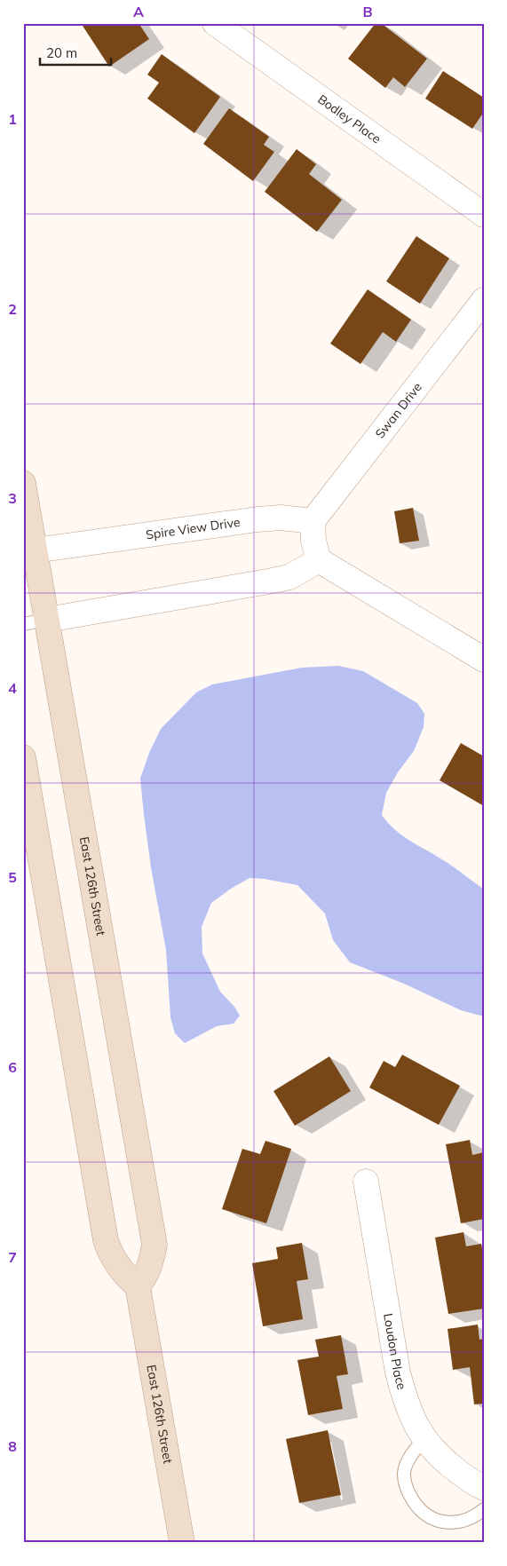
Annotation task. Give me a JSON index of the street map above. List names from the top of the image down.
{
  "streets": {
    "main road": ["East 126th Street"],
    "street": [
      "Bodley Place",
      "Swan Drive",
      "Spire View Drive",
      "Loudon Place"
    ]
  },
  "crossings": [
    ["Swan Drive", "Spire View Drive"],
    ["Spire View Drive", "East 126th Street"]
  ],
  "scale_bar": "20 m",
  "grid": {
    "columns": ["A", "B"],
    "rows": [
      "1",
      "2",
      "3",
      "4",
      "5",
      "6",
      "7",
      "8"
    ]
  }
}
